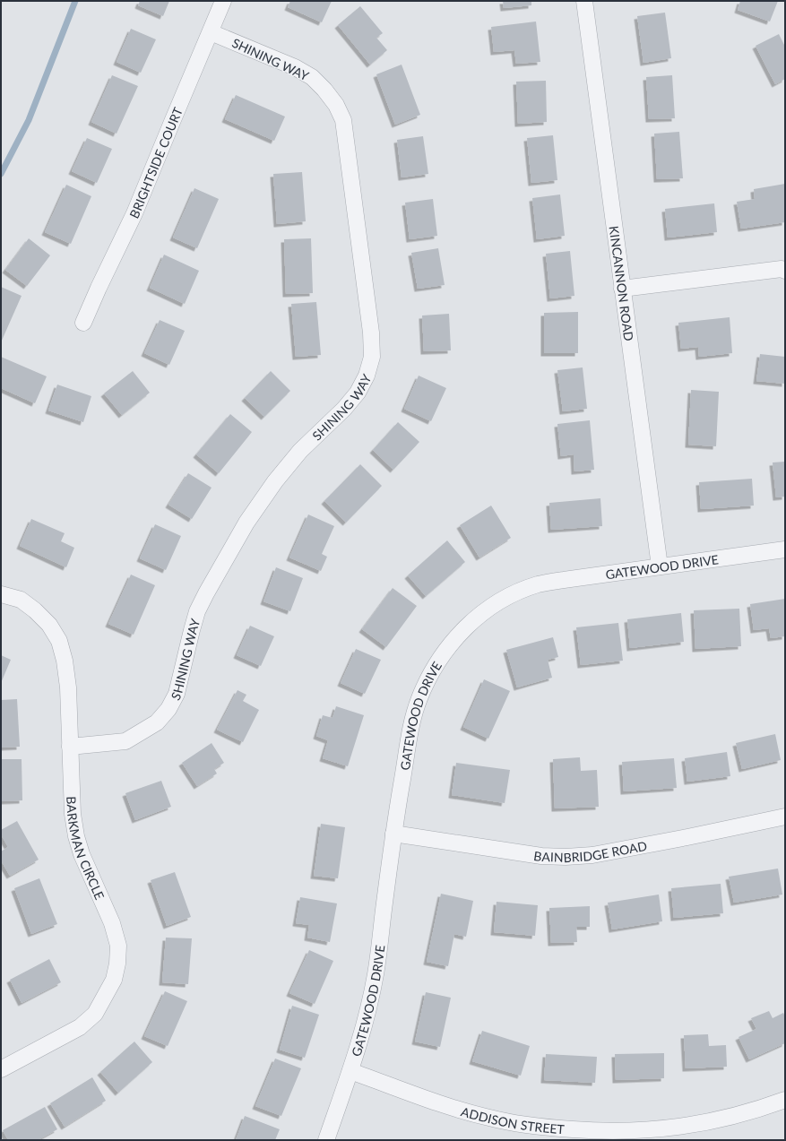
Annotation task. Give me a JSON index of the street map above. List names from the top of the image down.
{
  "streets": {
    "street": [
      "SHINING WAY",
      "BRIGHTSIDE COURT",
      "KINCANNON ROAD",
      "GATEWOOD DRIVE",
      "BARKMAN CIRCLE",
      "BAINBRIDGE ROAD",
      "ADDISON STREET"
    ]
  },
  "crossings": [
    ["SHINING WAY", "BRIGHTSIDE COURT"],
    ["SHINING WAY", "BARKMAN CIRCLE"],
    ["KINCANNON ROAD", "GATEWOOD DRIVE"],
    ["GATEWOOD DRIVE", "BAINBRIDGE ROAD"],
    ["GATEWOOD DRIVE", "ADDISON STREET"]
  ]
}
